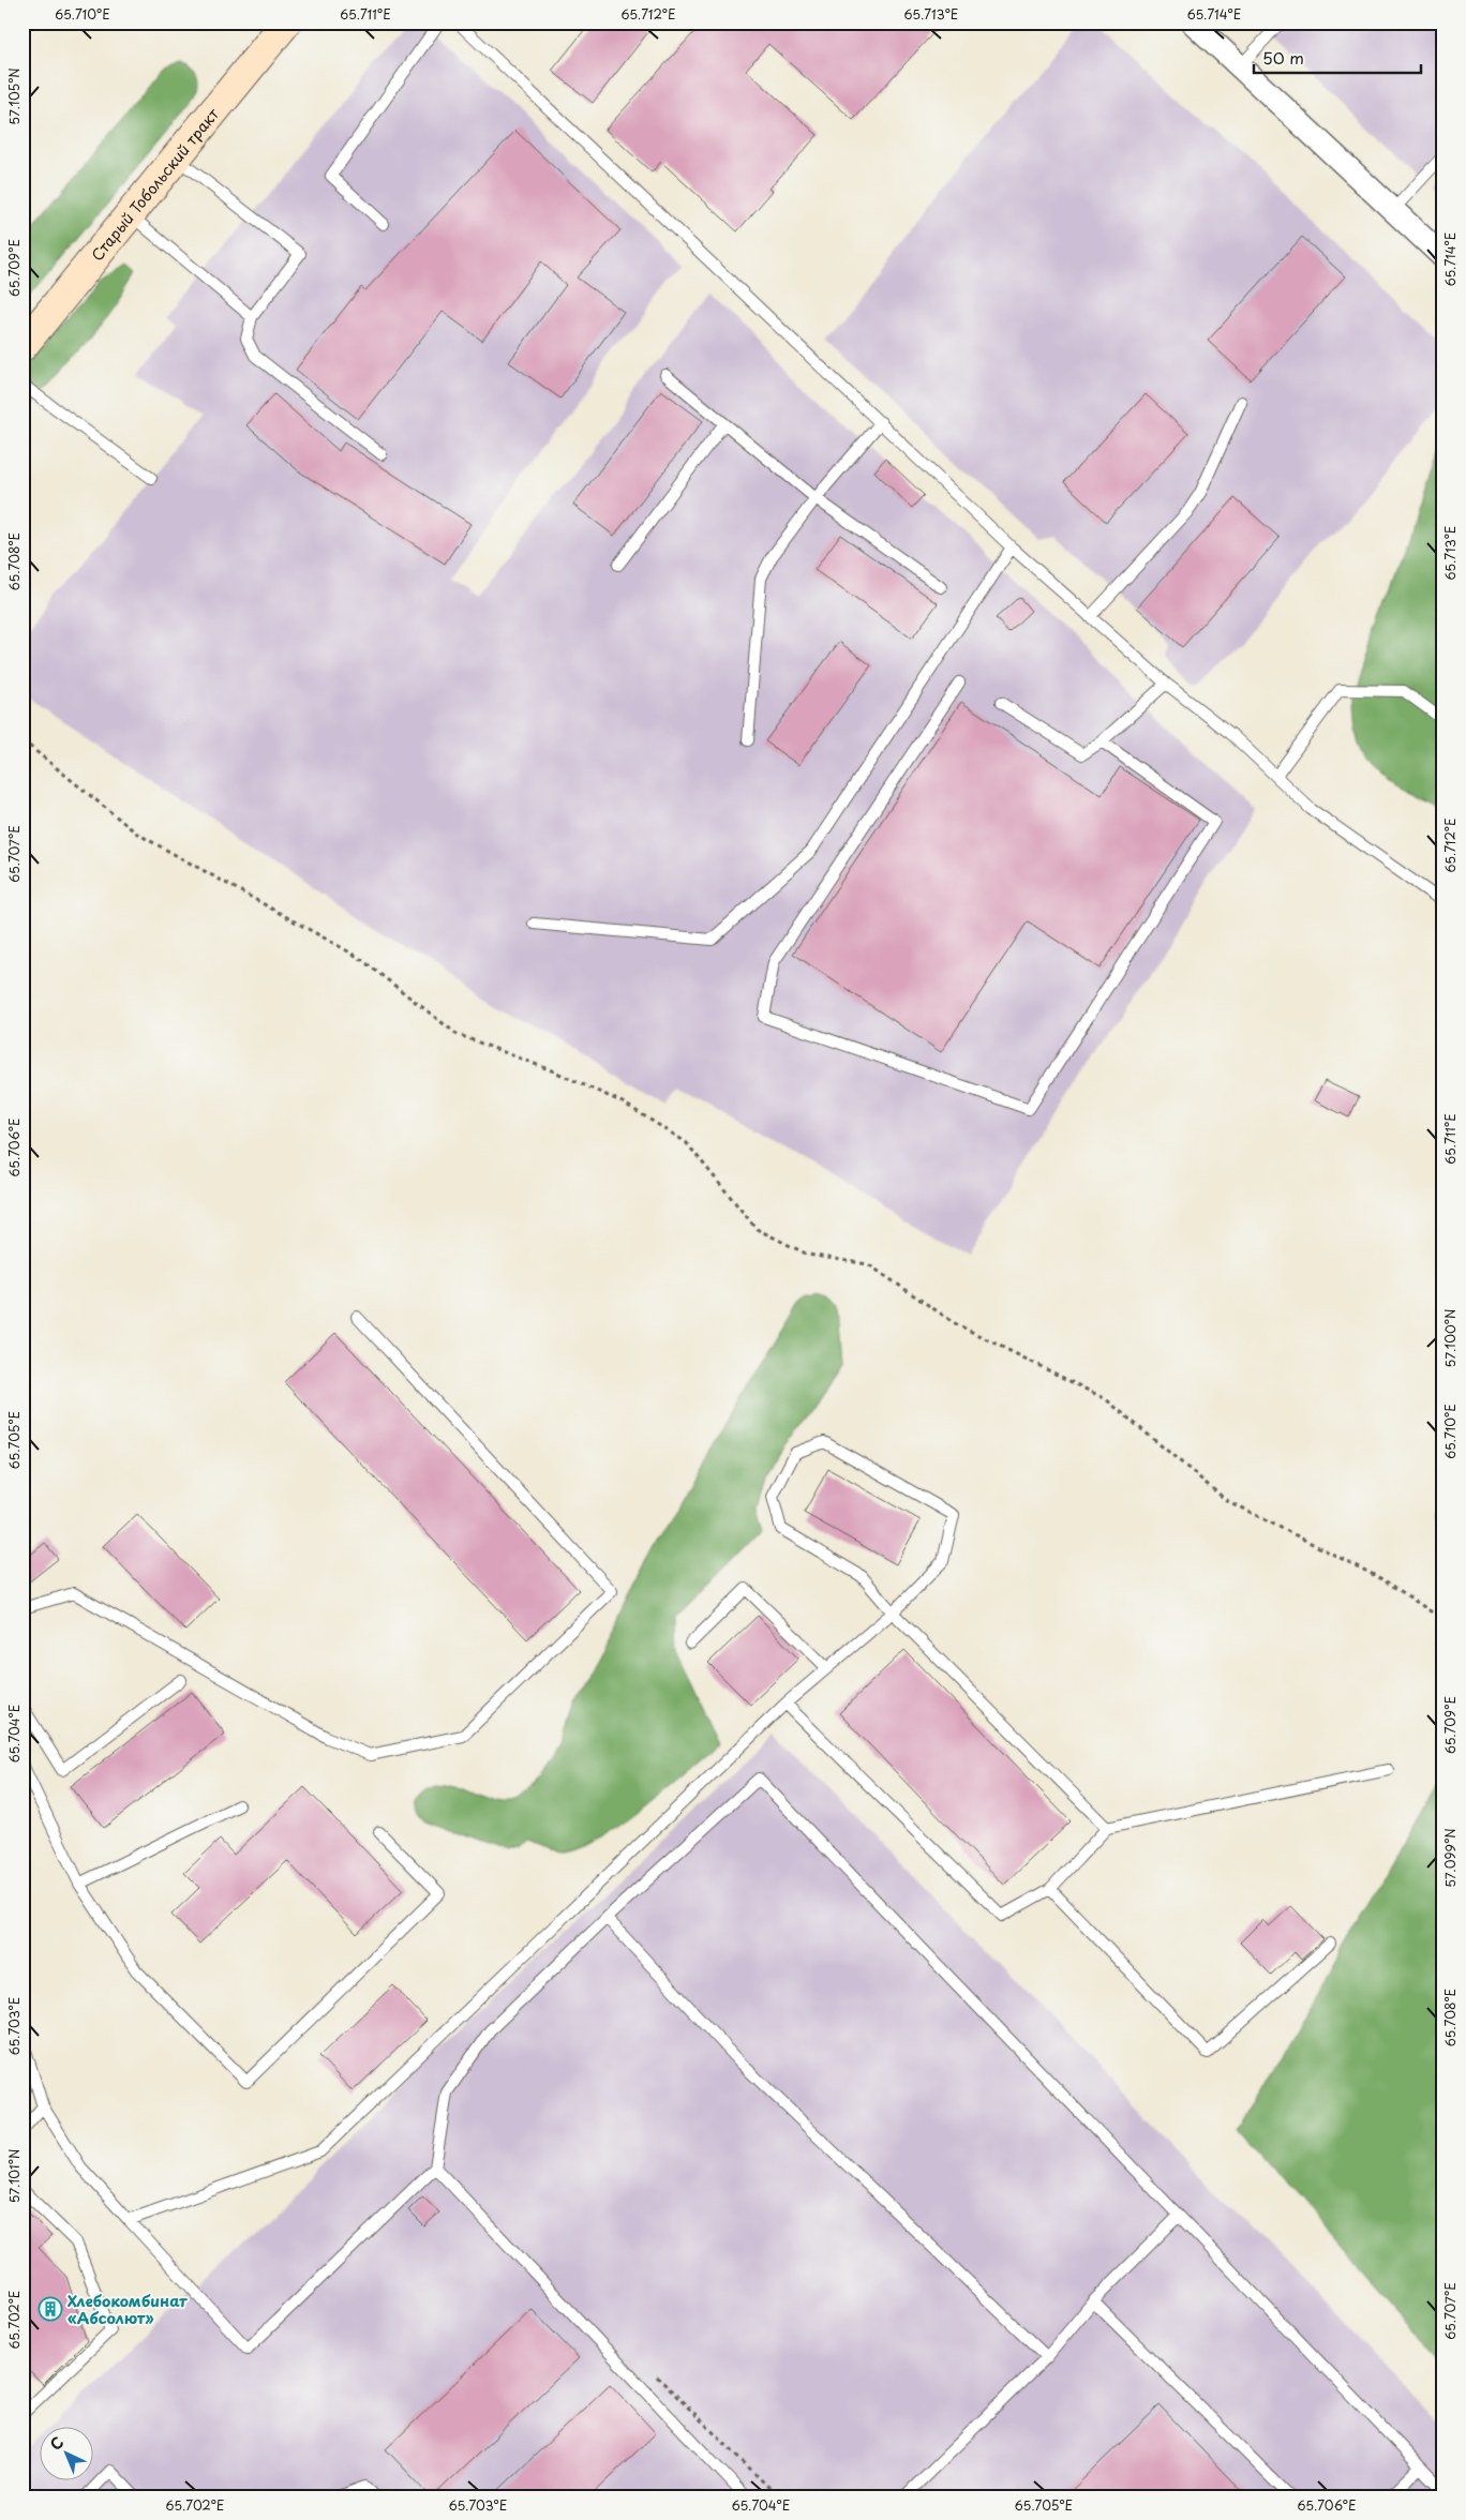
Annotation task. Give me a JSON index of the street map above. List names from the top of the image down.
{
  "streets": {
    "street": ["Старый Тобольский тракт"]
  },
  "places": {
    "building": ["Хлебокомбинат «Абсолют»"]
  },
  "scale_bar": "50 m",
  "north": "top left",
  "coordinates": [
    "65.710°E",
    "65.711°E",
    "65.712°E",
    "65.713°E",
    "65.714°E",
    "57.105°N",
    "65.709°E",
    "65.708°E",
    "65.707°E",
    "65.706°E",
    "57.100°N",
    "65.705°E",
    "65.704°E",
    "57.099°N",
    "65.703°E",
    "57.101°N",
    "65.702°E"
  ]
}
